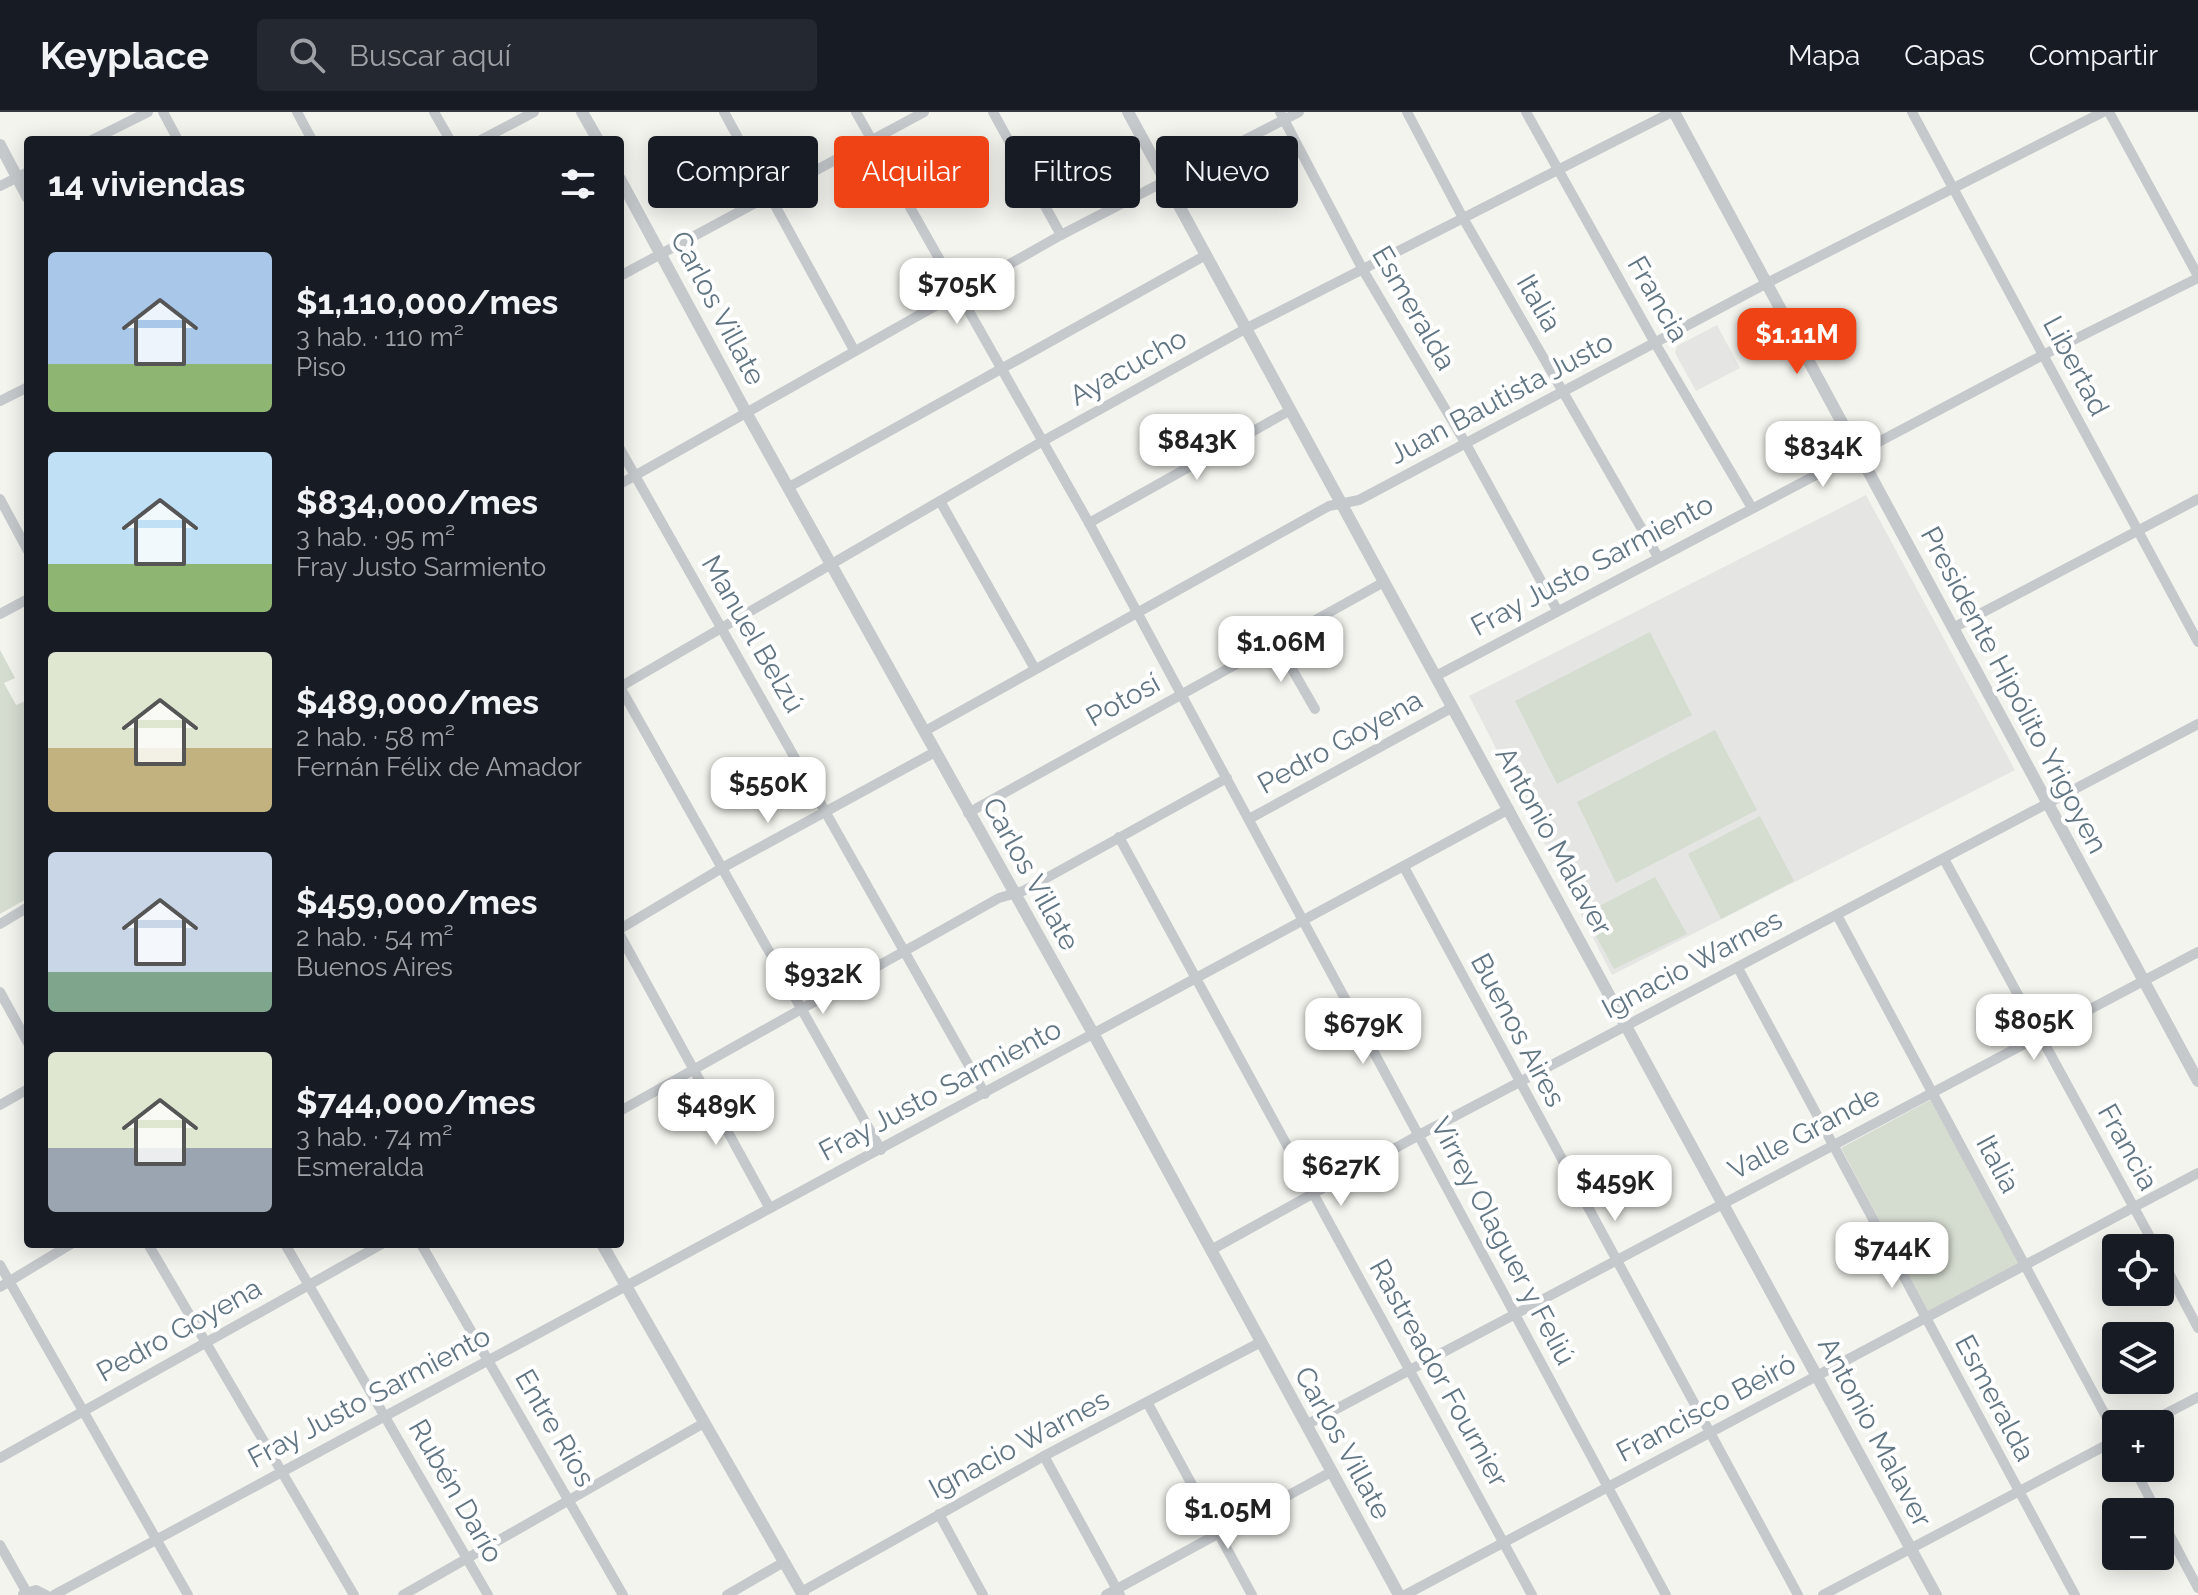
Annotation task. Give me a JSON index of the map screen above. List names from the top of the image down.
{
  "streets": {
    "street": [
      "Francia",
      "Italia",
      "Carlos Villate",
      "Esmeralda",
      "Libertad",
      "Ayacucho",
      "Juan Bautista Justo",
      "Fray Justo Sarmiento",
      "Manuel Belzú",
      "Presidente Hipólito Yrigoyen",
      "Potosí",
      "Pedro Goyena",
      "Antonio Malaver",
      "Ignacio Warnes",
      "Buenos Aires",
      "Valle Grande",
      "Virrey Olaguer y Feliú",
      "Rastreador Fournier",
      "Francisco Beiró",
      "Entre Ríos",
      "Rubén Darío"
    ]
  },
  "crossings": [
    ["Francia", "Ayacucho"],
    ["Francia", "Juan Bautista Justo"],
    ["Francia", "Fray Justo Sarmiento"],
    ["Francia", "Ignacio Warnes"],
    ["Francia", "Valle Grande"],
    ["Francia", "Francisco Beiró"],
    ["Italia", "Ayacucho"],
    ["Italia", "Juan Bautista Justo"],
    ["Italia", "Fray Justo Sarmiento"],
    ["Italia", "Ignacio Warnes"],
    ["Italia", "Valle Grande"],
    ["Italia", "Francisco Beiró"],
    ["Carlos Villate", "Ayacucho"],
    ["Carlos Villate", "Juan Bautista Justo"],
    ["Carlos Villate", "Fray Justo Sarmiento"],
    ["Carlos Villate", "Potosí"],
    ["Carlos Villate", "Pedro Goyena"],
    ["Carlos Villate", "Ignacio Warnes"],
    ["Carlos Villate", "Valle Grande"],
    ["Esmeralda", "Ayacucho"],
    ["Esmeralda", "Juan Bautista Justo"],
    ["Esmeralda", "Fray Justo Sarmiento"],
    ["Esmeralda", "Ignacio Warnes"],
    ["Esmeralda", "Valle Grande"],
    ["Esmeralda", "Francisco Beiró"],
    ["Libertad", "Juan Bautista Justo"],
    ["Libertad", "Fray Justo Sarmiento"],
    ["Ayacucho", "Manuel Belzú"],
    ["Ayacucho", "Presidente Hipólito Yrigoyen"],
    ["Ayacucho", "Antonio Malaver"],
    ["Ayacucho", "Virrey Olaguer y Feliú"],
    ["Juan Bautista Justo", "Presidente Hipólito Yrigoyen"],
    ["Juan Bautista Justo", "Antonio Malaver"],
    ["Juan Bautista Justo", "Virrey Olaguer y Feliú"],
    ["Fray Justo Sarmiento", "Manuel Belzú"],
    ["Fray Justo Sarmiento", "Presidente Hipólito Yrigoyen"],
    ["Fray Justo Sarmiento", "Antonio Malaver"],
    ["Fray Justo Sarmiento", "Buenos Aires"],
    ["Fray Justo Sarmiento", "Virrey Olaguer y Feliú"],
    ["Fray Justo Sarmiento", "Rastreador Fournier"],
    ["Fray Justo Sarmiento", "Entre Ríos"],
    ["Fray Justo Sarmiento", "Rubén Darío"],
    ["Manuel Belzú", "Pedro Goyena"],
    ["Presidente Hipólito Yrigoyen", "Ignacio Warnes"],
    ["Presidente Hipólito Yrigoyen", "Valle Grande"],
    ["Potosí", "Antonio Malaver"],
    ["Potosí", "Virrey Olaguer y Feliú"],
    ["Pedro Goyena", "Antonio Malaver"],
    ["Pedro Goyena", "Virrey Olaguer y Feliú"],
    ["Pedro Goyena", "Rastreador Fournier"],
    ["Pedro Goyena", "Rubén Darío"],
    ["Antonio Malaver", "Ignacio Warnes"],
    ["Antonio Malaver", "Valle Grande"],
    ["Antonio Malaver", "Francisco Beiró"],
    ["Ignacio Warnes", "Buenos Aires"],
    ["Ignacio Warnes", "Virrey Olaguer y Feliú"],
    ["Ignacio Warnes", "Rastreador Fournier"],
    ["Buenos Aires", "Valle Grande"],
    ["Buenos Aires", "Francisco Beiró"],
    ["Valle Grande", "Virrey Olaguer y Feliú"],
    ["Valle Grande", "Rastreador Fournier"],
    ["Virrey Olaguer y Feliú", "Francisco Beiró"],
    ["Rastreador Fournier", "Francisco Beiró"]
  ],
  "page": {
    "header": "Keyplace",
    "search": "Buscar aquí",
    "nav": ["Mapa", "Capas", "Compartir"],
    "chip": [
      "Comprar",
      "Alquilar",
      "Filtros",
      "Nuevo"
    ],
    "heading": "14 viviendas",
    "list": [
      {
        "name": "$1,110,000/mes",
        "note": "3 hab. · 110 m² · Piso"
      },
      {
        "name": "$834,000/mes",
        "note": "3 hab. · 95 m² · Fray Justo Sarmiento"
      },
      {
        "name": "$489,000/mes",
        "note": "2 hab. · 58 m² · Fernán Félix de Amador"
      },
      {
        "name": "$459,000/mes",
        "note": "2 hab. · 54 m² · Buenos Aires"
      },
      {
        "name": "$744,000/mes",
        "note": "3 hab. · 74 m² · Esmeralda"
      }
    ],
    "price": [
      "$705K",
      "$1.11M",
      "$843K",
      "$834K",
      "$1.06M",
      "$550K",
      "$932K",
      "$805K",
      "$679K",
      "$489K",
      "$627K",
      "$459K",
      "$744K",
      "$1.05M"
    ],
    "map_buttons": ["+", "−"]
  }
}
